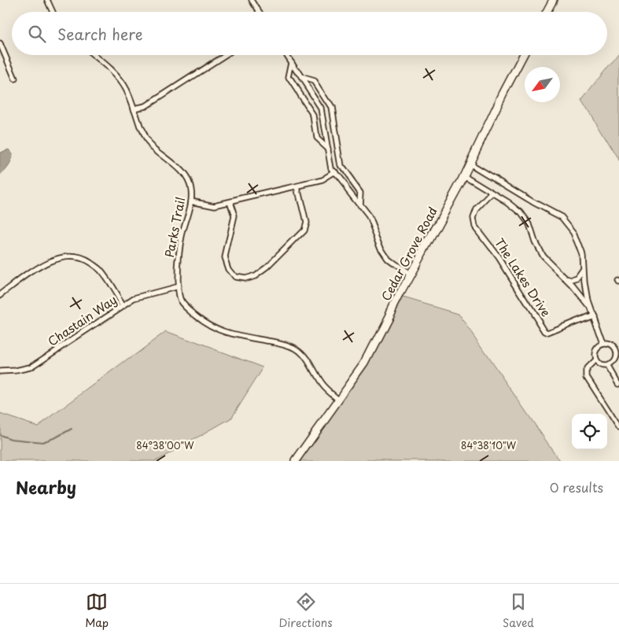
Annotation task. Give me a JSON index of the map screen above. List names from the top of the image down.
{
  "streets": {
    "main road": ["Cedar Grove Road"],
    "street": ["Parks Trail", "The Lakes Drive", "Chastain Way"]
  },
  "crossings": [
    ["Parks Trail", "Cedar Grove Road"],
    ["Parks Trail", "Chastain Way"]
  ],
  "north": "bottom left",
  "page": {
    "search": "Search here",
    "heading": ["Nearby", "0 results"],
    "nav": ["Map", "Directions", "Saved"]
  },
  "coordinates": ["84°38'00\"W", "84°38'10\"W"]
}
